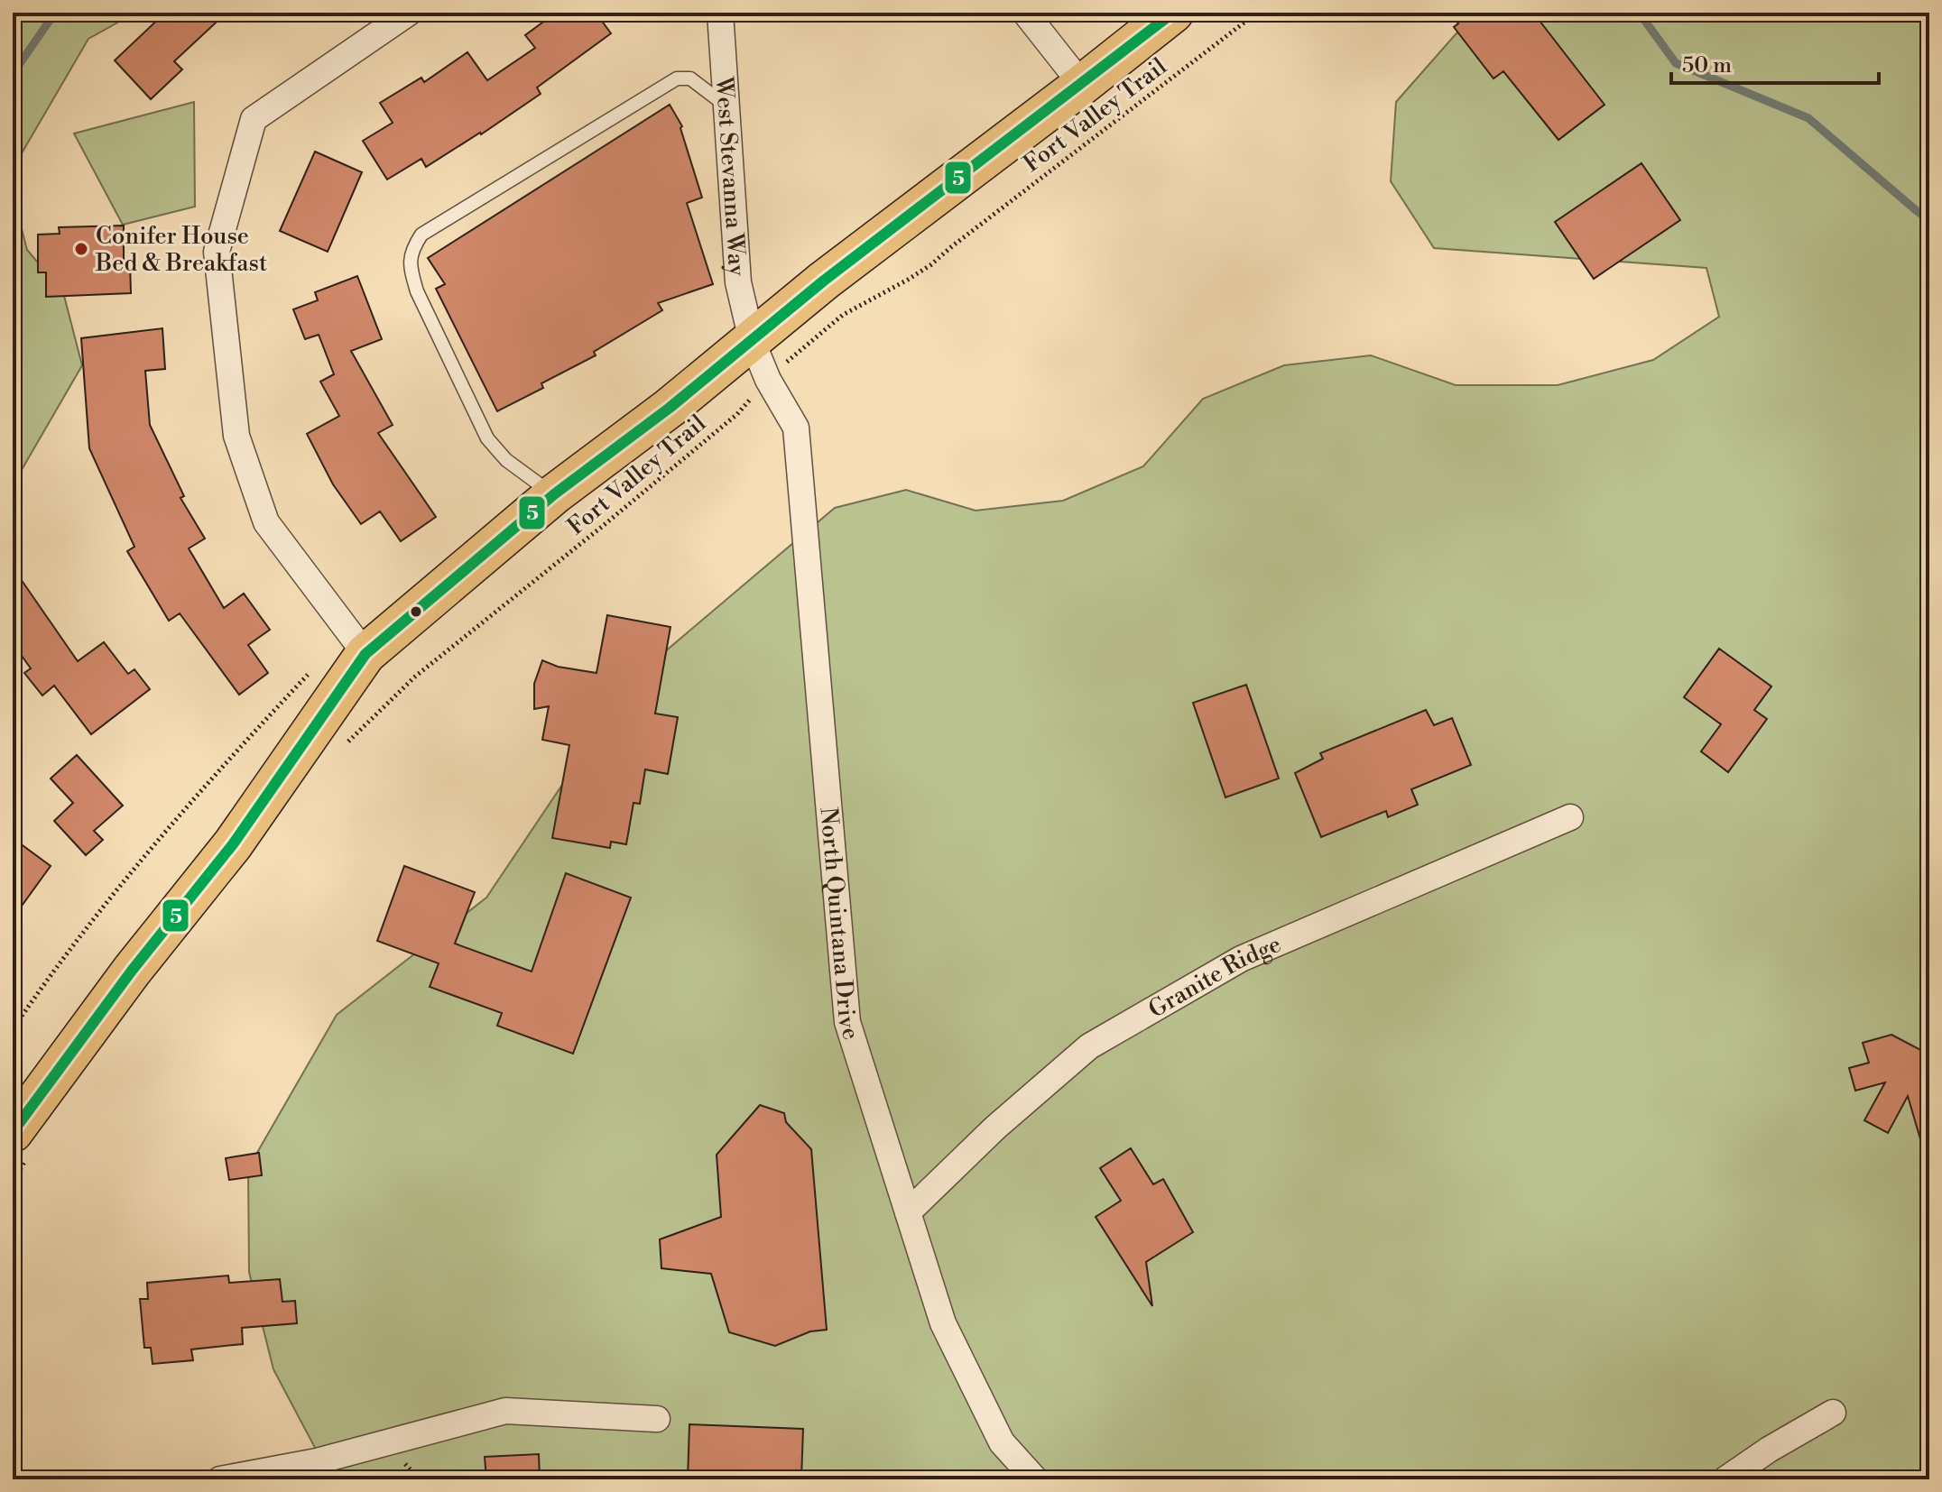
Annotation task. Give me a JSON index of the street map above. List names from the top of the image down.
{
  "streets": {
    "street": ["West Stevanna Way", "North Quintana Drive", "Granite Ridge"],
    "path": ["Fort Valley Trail"]
  },
  "crossings": [
    ["Fort Valley Trail", "North Quintana Drive"],
    ["West Stevanna Way", "North Quintana Drive"],
    ["North Quintana Drive", "Granite Ridge"]
  ],
  "places": ["Conifer House Bed & Breakfast"],
  "lines": ["transit line 5"],
  "scale_bar": "50 m"
}
